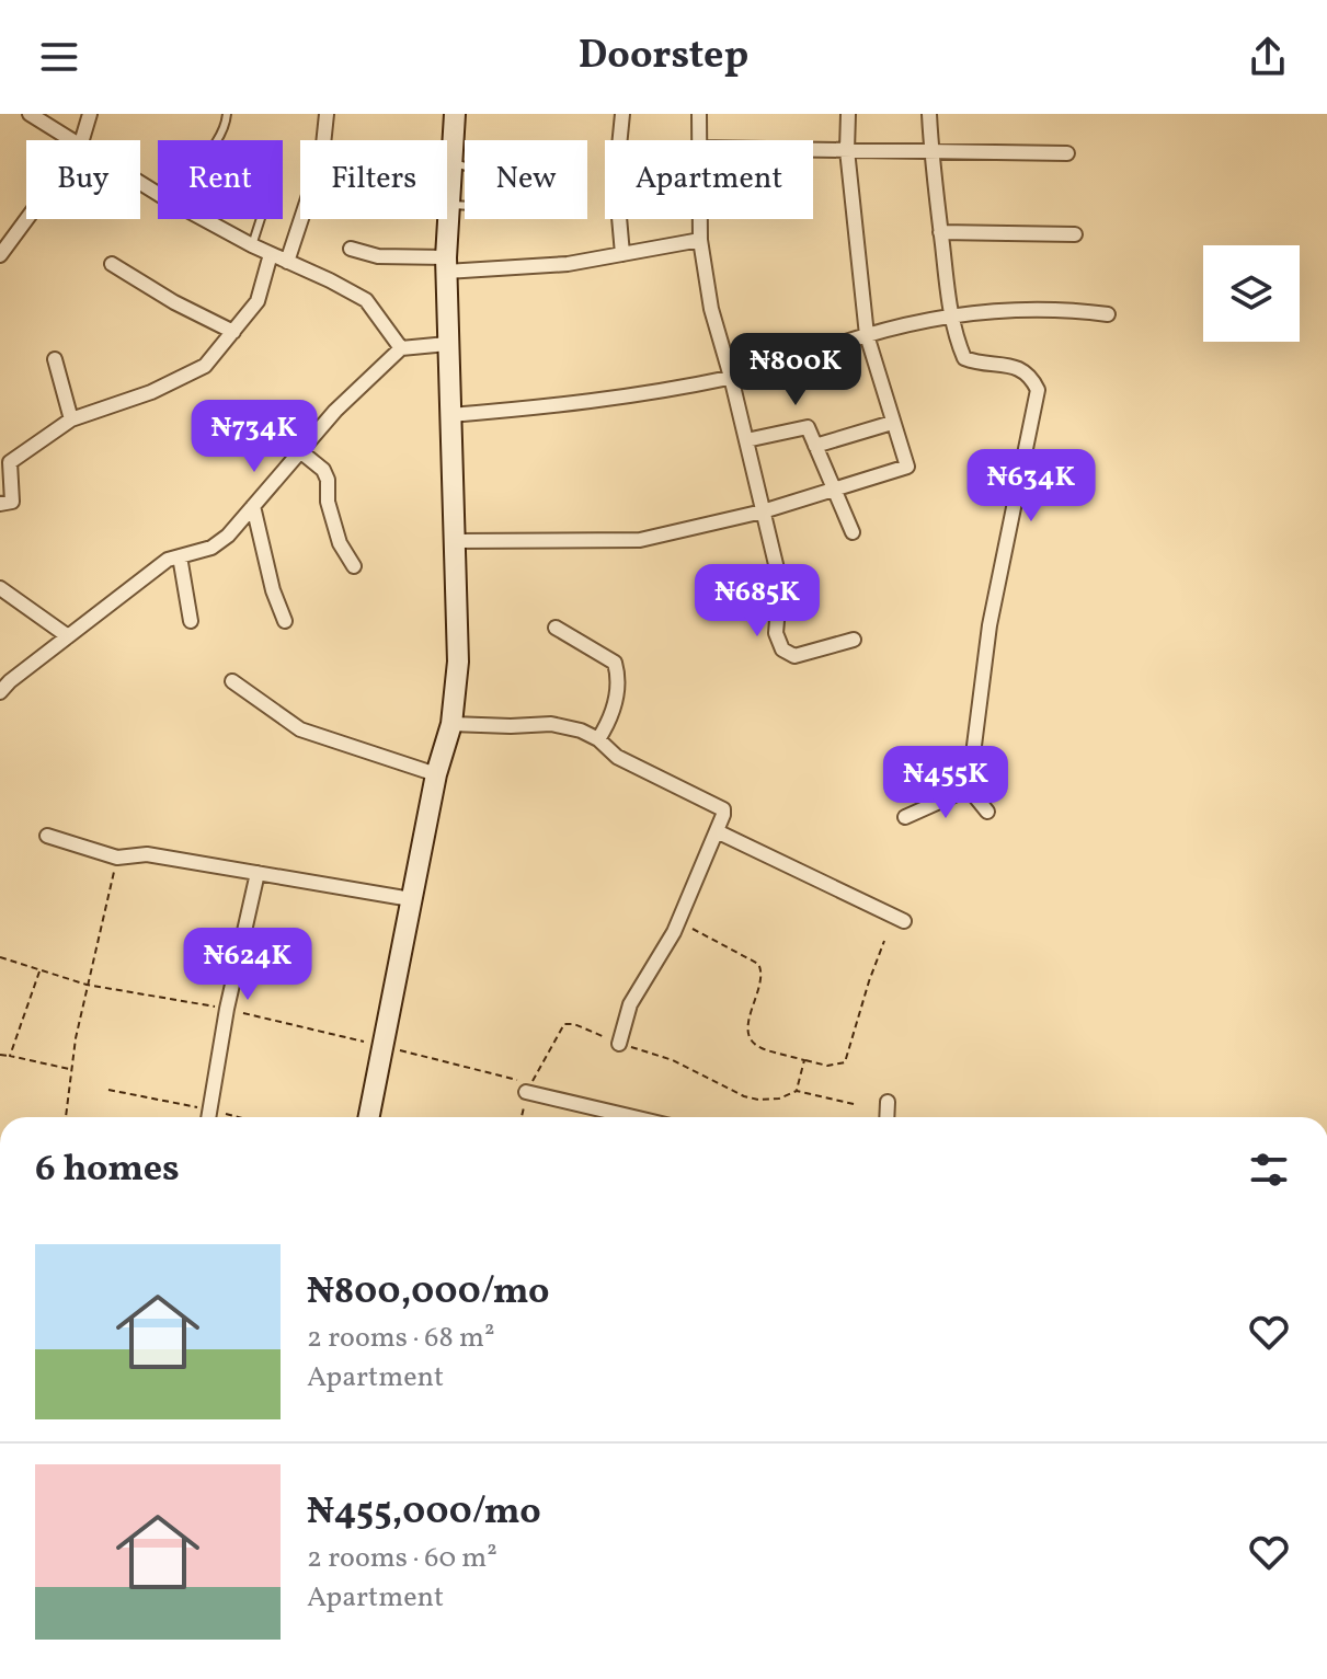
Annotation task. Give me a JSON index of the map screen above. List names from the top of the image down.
{
  "page": {
    "header": "Doorstep",
    "chip": [
      "Buy",
      "Rent",
      "Filters",
      "New",
      "Apartment"
    ],
    "price": [
      "₦800K",
      "₦734K",
      "₦634K",
      "₦685K",
      "₦455K",
      "₦624K"
    ],
    "heading": "6 homes",
    "list": [
      {
        "name": "₦800,000/mo",
        "note": "2 rooms · 68 m² · Apartment"
      },
      {
        "name": "₦455,000/mo",
        "note": "2 rooms · 60 m² · Apartment"
      }
    ]
  }
}
